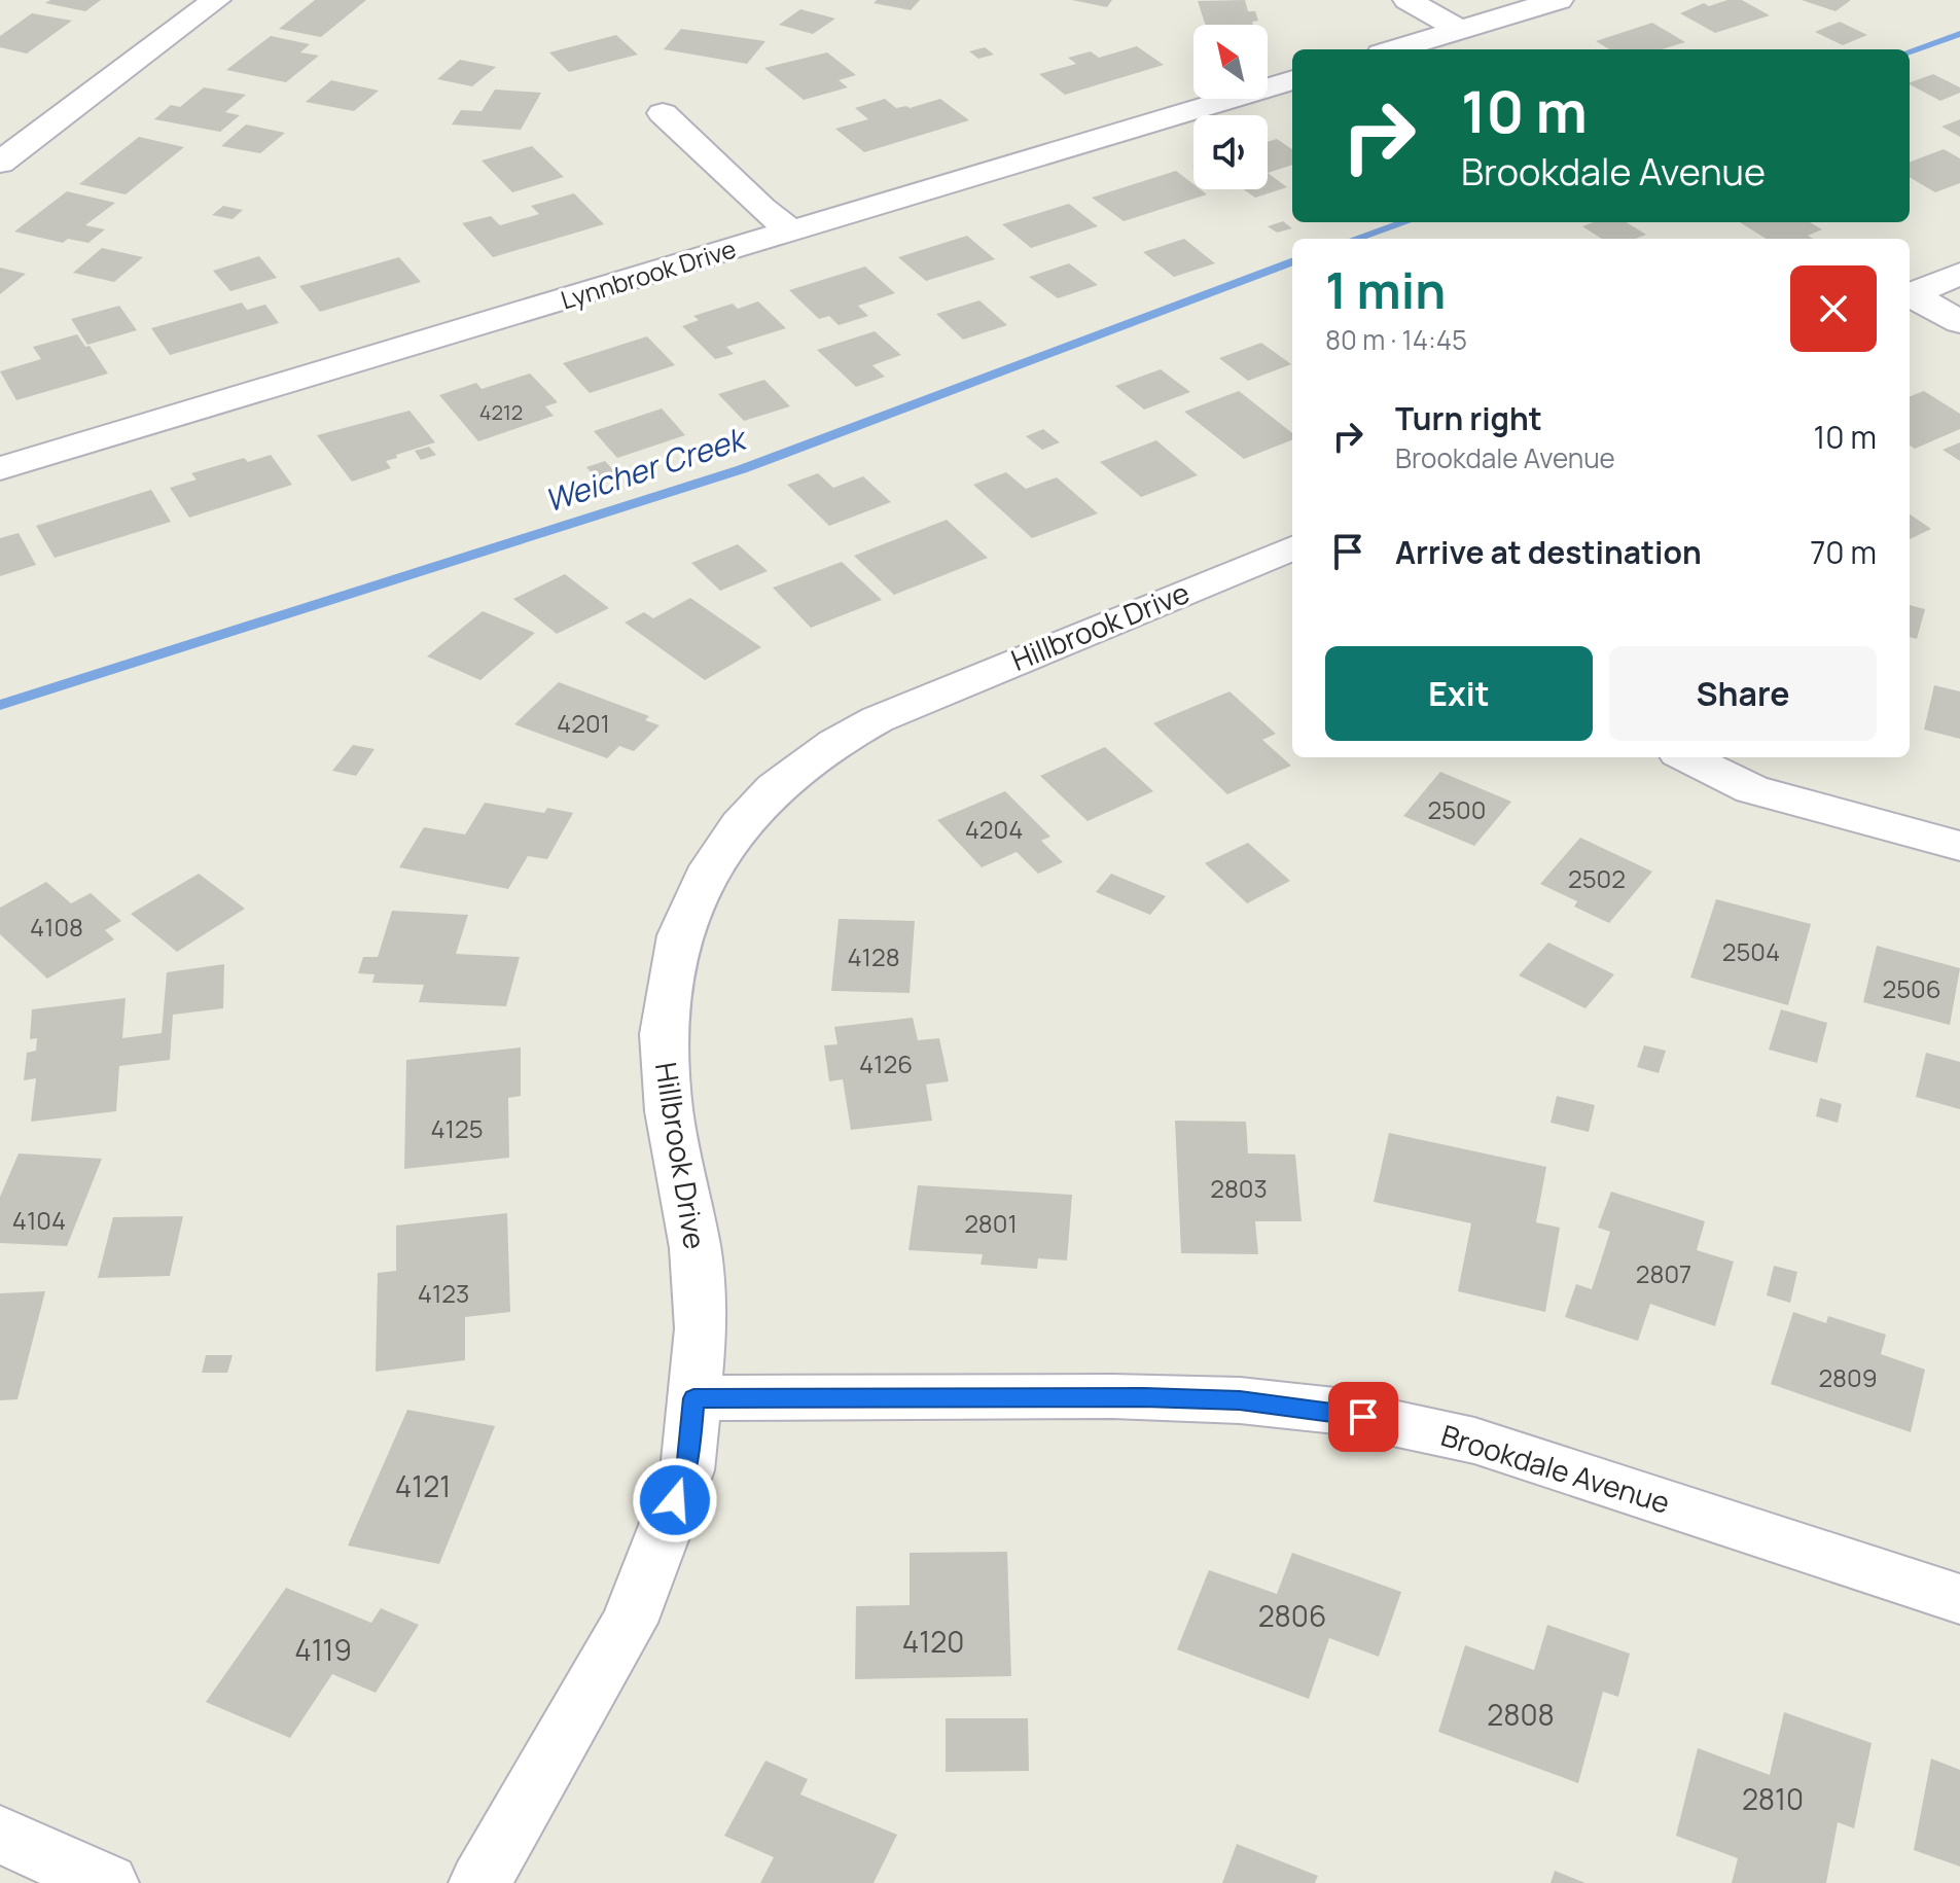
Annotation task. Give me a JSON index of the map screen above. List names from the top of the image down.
{
  "streets": {
    "street": ["Lynnbrook Drive", "Hillbrook Drive", "Brookdale Avenue"]
  },
  "crossings": [
    ["Hillbrook Drive", "Brookdale Avenue"]
  ],
  "water": ["Weicher Creek"],
  "house_numbers": [
    "4212",
    "4201",
    "2500",
    "4204",
    "2502",
    "4108",
    "2504",
    "4128",
    "2506",
    "4126",
    "4125",
    "2803",
    "4104",
    "2801",
    "2807",
    "4123",
    "2809",
    "4121",
    "2806",
    "4120",
    "4119",
    "2808",
    "2810"
  ],
  "north": "top left",
  "page": {
    "turn": ["10 m", "Brookdale Avenue"],
    "heading": ["1 min", "80 m · 14:45"],
    "list": [
      {
        "name": "Turn right",
        "note": "Brookdale Avenue",
        "value": "10 m"
      },
      {
        "name": "Arrive at destination",
        "value": "70 m"
      }
    ],
    "buttons": ["Exit", "Share"]
  }
}
